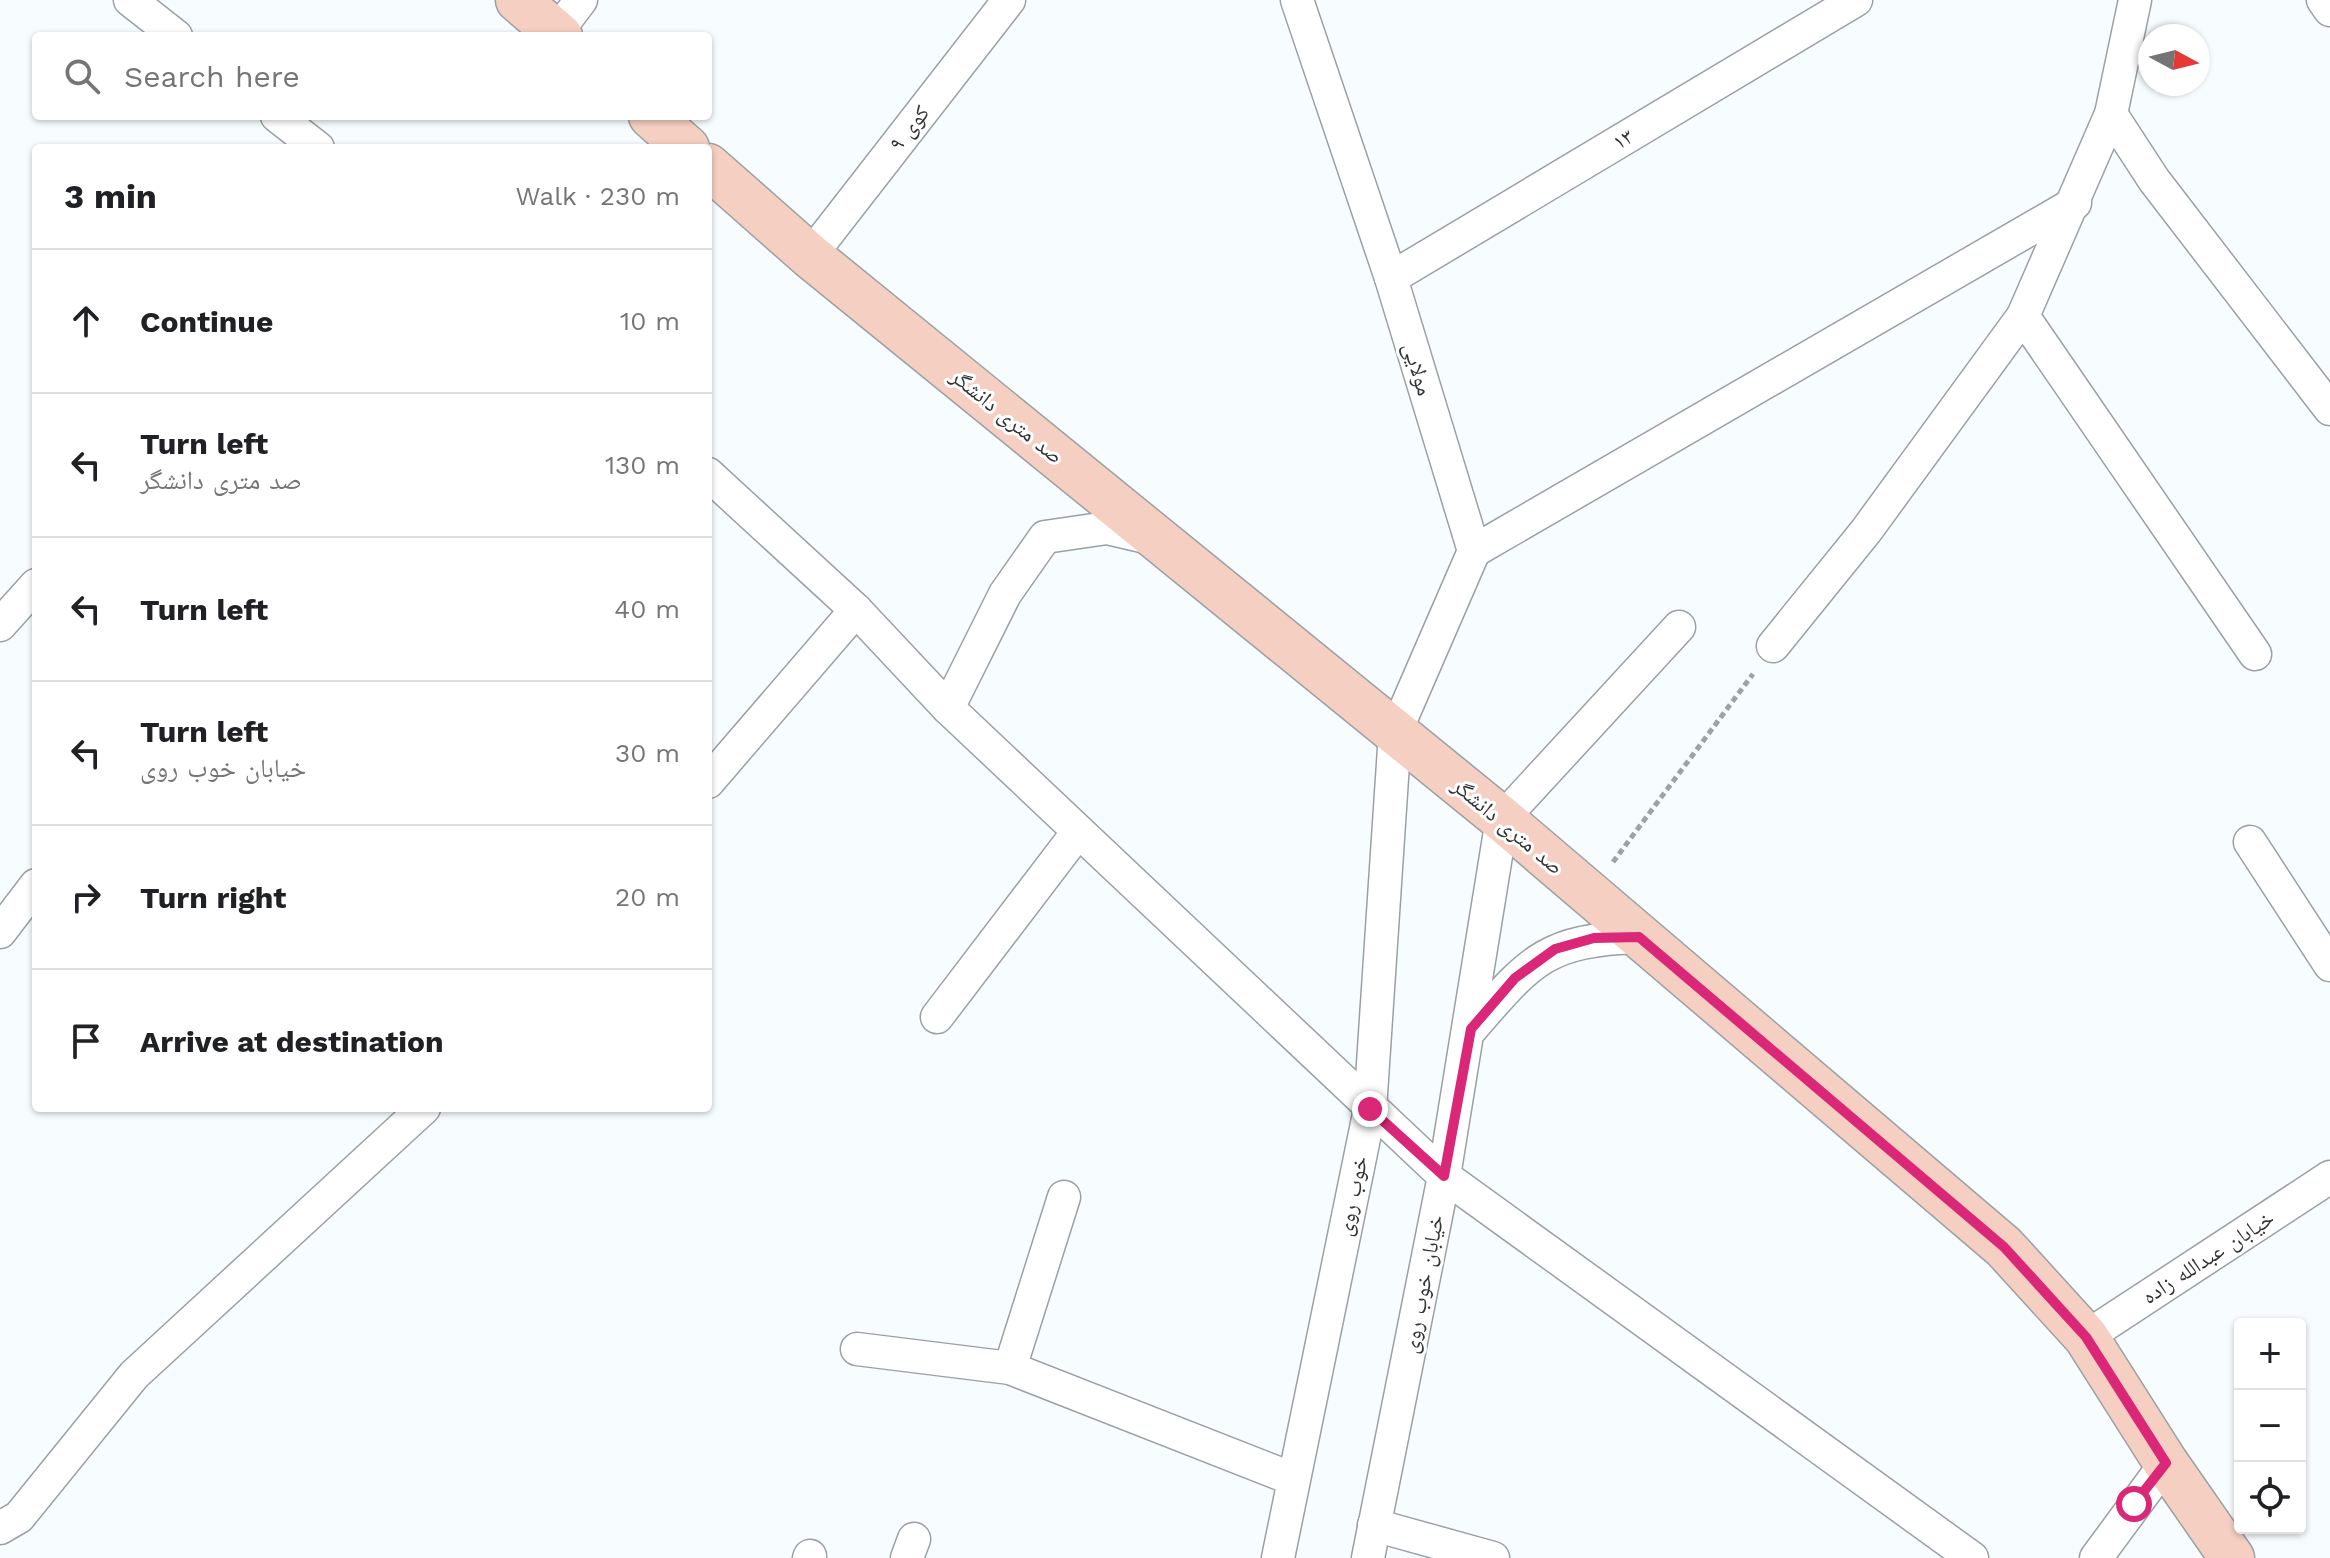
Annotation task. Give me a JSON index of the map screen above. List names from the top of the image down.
{
  "streets": {
    "main road": ["صد متری دانشگر"],
    "street": [
      "کوی ۹",
      "۱۳",
      "مولایی",
      "خوب روی",
      "خیابان عبدالله زاده",
      "خیابان خوب روی"
    ]
  },
  "crossings": [
    ["کوی ۹", "صد متری دانشگر"],
    ["۱۳", "مولایی"],
    ["صد متری دانشگر", "خوب روی"],
    ["صد متری دانشگر", "خیابان عبدالله زاده"],
    ["صد متری دانشگر", "خیابان خوب روی"]
  ],
  "north": "right",
  "page": {
    "search": "Search here",
    "heading": ["3 min", "Walk · 230 m"],
    "list": [
      ["Continue", "10 m"],
      ["Turn left", "صد متری دانشگر", "130 m"],
      ["Turn left", "40 m"],
      ["Turn left", "خیابان خوب روی", "30 m"],
      ["Turn right", "20 m"],
      "Arrive at destination"
    ],
    "map_buttons": ["+", "−"]
  }
}
